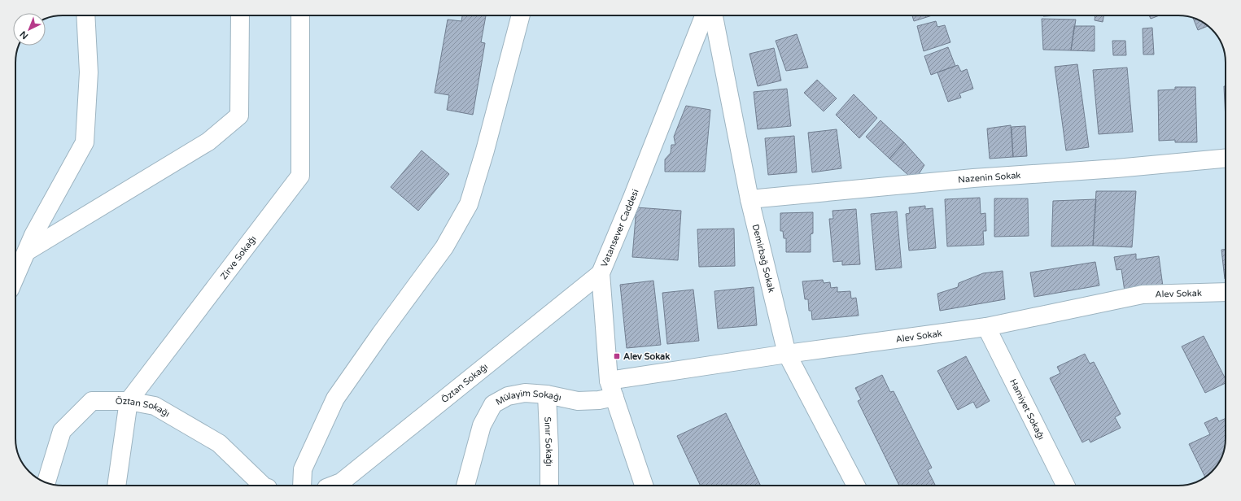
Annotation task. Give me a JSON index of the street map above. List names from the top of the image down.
{
  "streets": {
    "street": [
      "Nazenin Sokak",
      "Vatansever Caddesi",
      "Zirve Sokağı",
      "Demirbağ Sokak",
      "Alev Sokak",
      "Öztan Sokağı",
      "Mülayim Sokağı",
      "Hamiyet Sokağı",
      "Sınır Sokağı"
    ]
  },
  "crossings": [
    ["Nazenin Sokak", "Demirbağ Sokak"],
    ["Vatansever Caddesi", "Alev Sokak"],
    ["Vatansever Caddesi", "Öztan Sokağı"],
    ["Vatansever Caddesi", "Mülayim Sokağı"],
    ["Zirve Sokağı", "Öztan Sokağı"],
    ["Demirbağ Sokak", "Alev Sokak"],
    ["Alev Sokak", "Mülayim Sokağı"],
    ["Alev Sokak", "Hamiyet Sokağı"],
    ["Mülayim Sokağı", "Sınır Sokağı"]
  ],
  "places": {
    "transit": ["Alev Sokak"]
  },
  "north": "bottom left"
}
